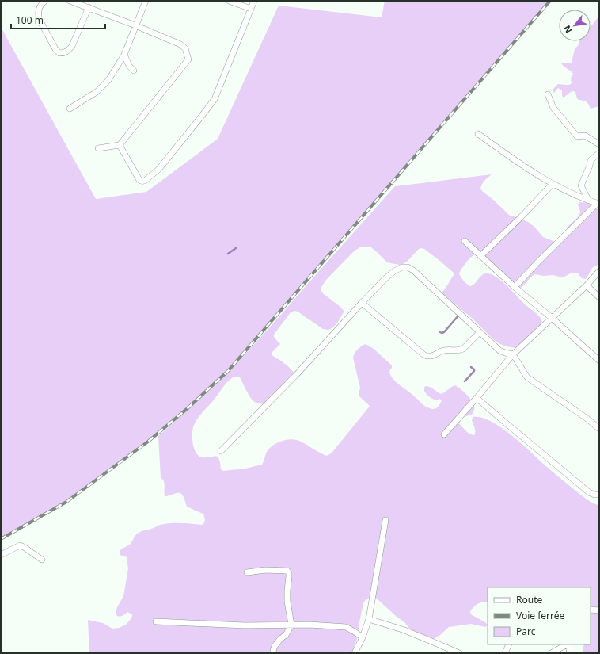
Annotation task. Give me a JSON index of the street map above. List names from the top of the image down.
{
  "legend": ["Route", "Voie ferrée", "Parc"],
  "scale_bar": "100 m",
  "north": "bottom left"
}
